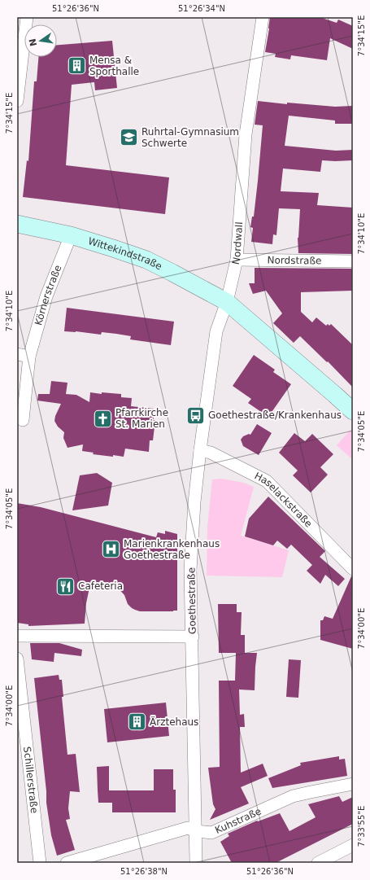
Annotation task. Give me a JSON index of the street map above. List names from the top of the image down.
{
  "streets": {
    "main road": ["Wittekindstraße"],
    "street": [
      "Nordwall",
      "Nordstraße",
      "Körnerstraße",
      "Haselackstraße",
      "Goethestraße",
      "Schillerstraße",
      "Kuhstraße"
    ]
  },
  "crossings": [
    ["Nordwall", "Wittekindstraße"],
    ["Nordwall", "Nordstraße"],
    ["Nordwall", "Goethestraße"],
    ["Wittekindstraße", "Körnerstraße"],
    ["Wittekindstraße", "Goethestraße"],
    ["Haselackstraße", "Goethestraße"],
    ["Goethestraße", "Kuhstraße"]
  ],
  "places": {
    "building": ["Mensa & Sporthalle", "Ärztehaus"],
    "school or university": ["Ruhrtal-Gymnasium Schwerte"],
    "bus stop": ["Goethestraße/Krankenhaus"],
    "church": ["Pfarrkirche St. Marien"],
    "hospital": ["Marienkrankenhaus Goethestraße"],
    "restaurant": ["Cafeteria"]
  },
  "north": "left",
  "coordinates": [
    "51°26'36\"N",
    "51°26'34\"N",
    "7°34'15\"E",
    "7°34'10\"E",
    "7°34'05\"E",
    "7°34'00\"E",
    "7°33'55\"E",
    "51°26'38\"N"
  ]
}
